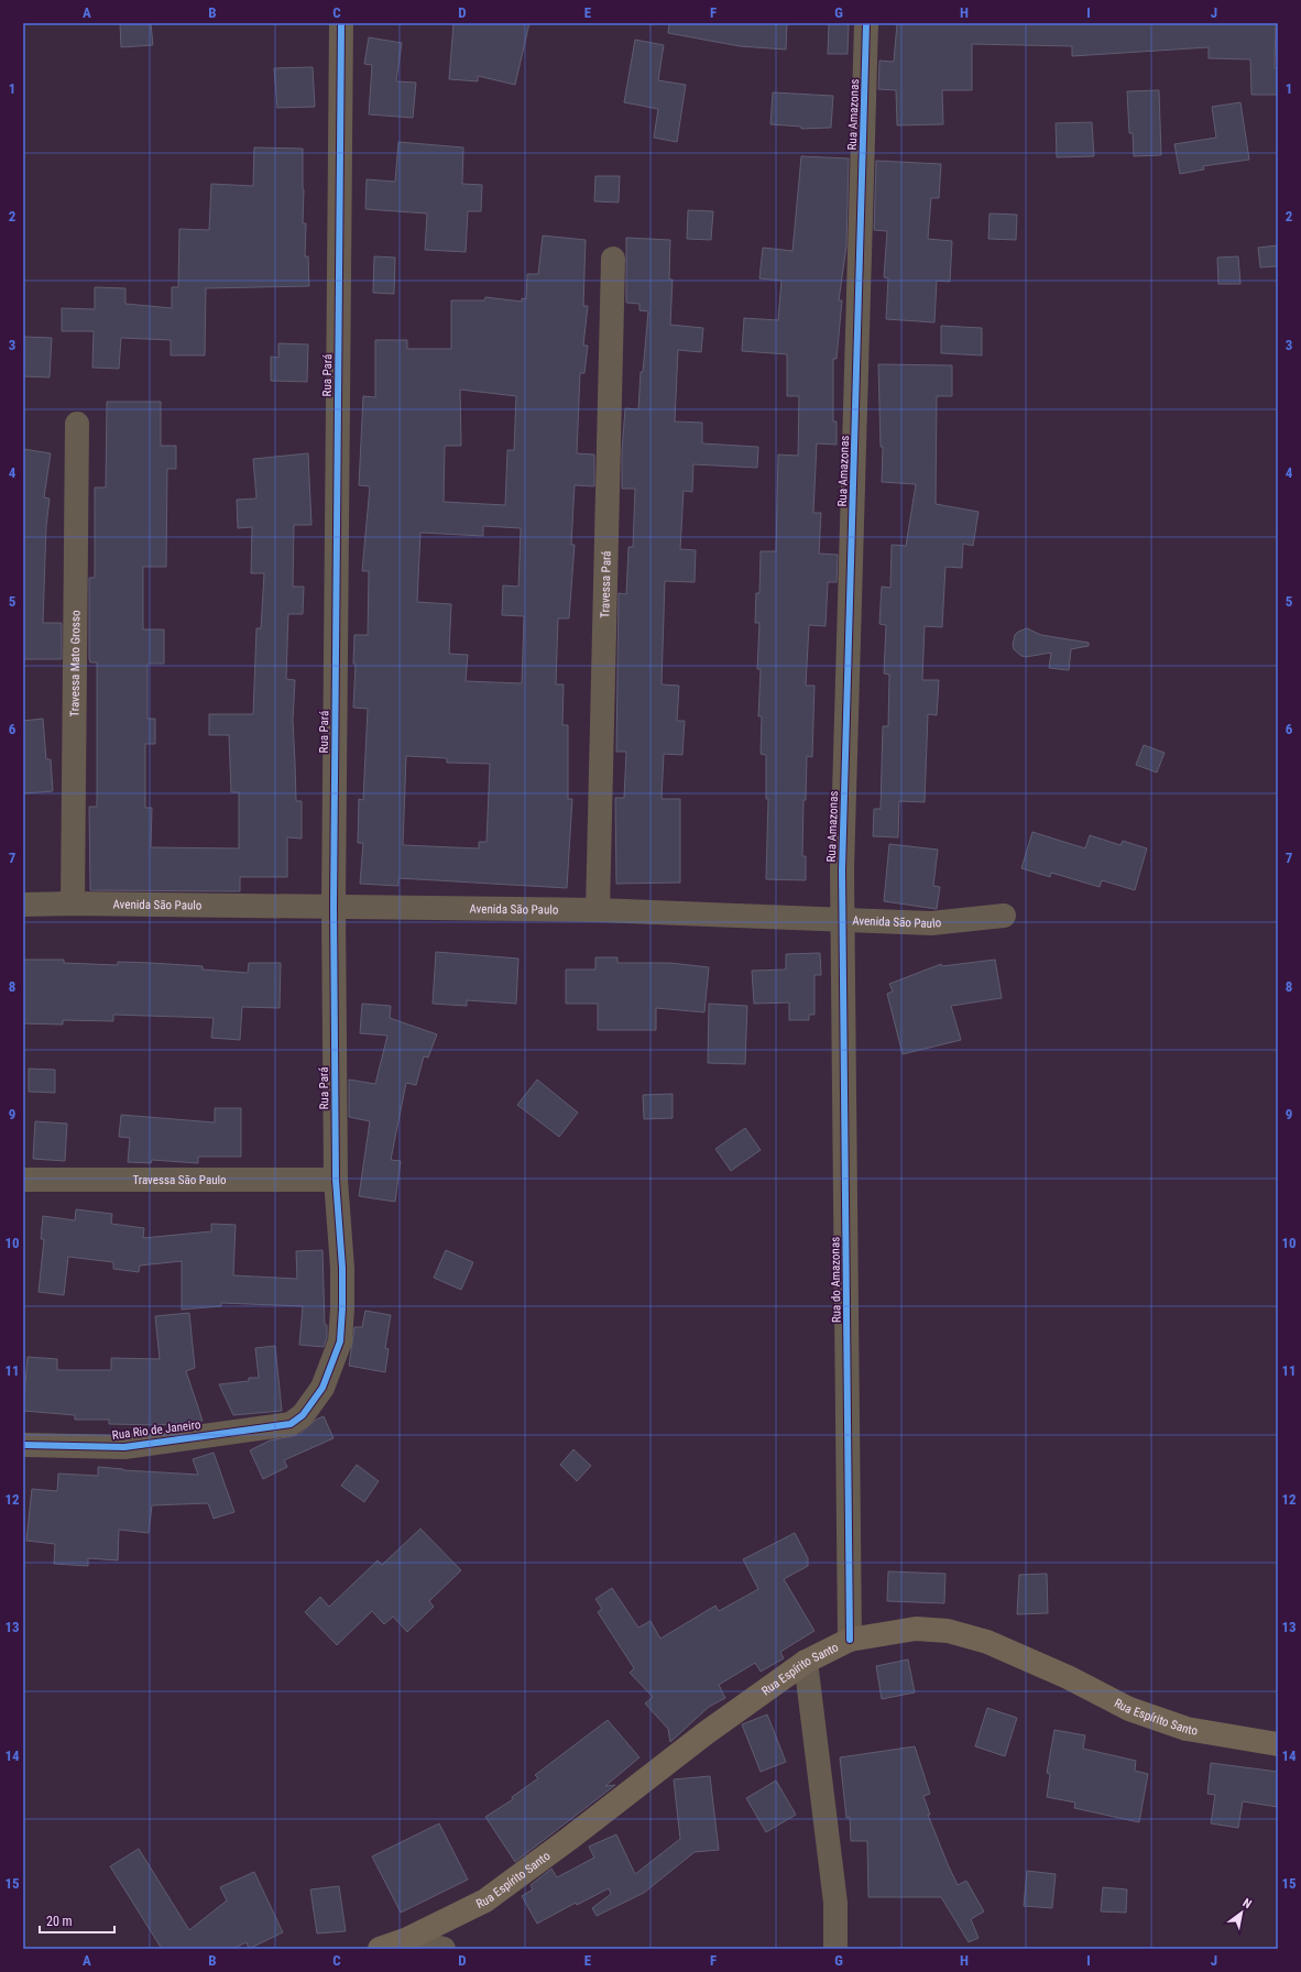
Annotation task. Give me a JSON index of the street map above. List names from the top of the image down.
{
  "streets": {
    "street": [
      "Rua Amazonas",
      "Rua Pará",
      "Travessa Pará",
      "Travessa Mato Grosso",
      "Avenida São Paulo",
      "Travessa São Paulo",
      "Rua do Amazonas",
      "Rua Rio de Janeiro",
      "Rua Espírito Santo"
    ]
  },
  "crossings": [
    ["Rua Amazonas", "Avenida São Paulo"],
    ["Rua Amazonas", "Rua do Amazonas"],
    ["Rua Pará", "Avenida São Paulo"],
    ["Rua Pará", "Travessa São Paulo"],
    ["Rua Pará", "Rua Rio de Janeiro"],
    ["Travessa Pará", "Avenida São Paulo"],
    ["Travessa Mato Grosso", "Avenida São Paulo"],
    ["Avenida São Paulo", "Rua do Amazonas"],
    ["Rua do Amazonas", "Rua Espírito Santo"]
  ],
  "scale_bar": "20 m",
  "north": "top right",
  "grid": {
    "columns": [
      "A",
      "B",
      "C",
      "D",
      "E",
      "F",
      "G",
      "H",
      "I",
      "J"
    ],
    "rows": [
      "1",
      "2",
      "3",
      "4",
      "5",
      "6",
      "7",
      "8",
      "9",
      "10",
      "11",
      "12",
      "13",
      "14",
      "15"
    ]
  }
}
